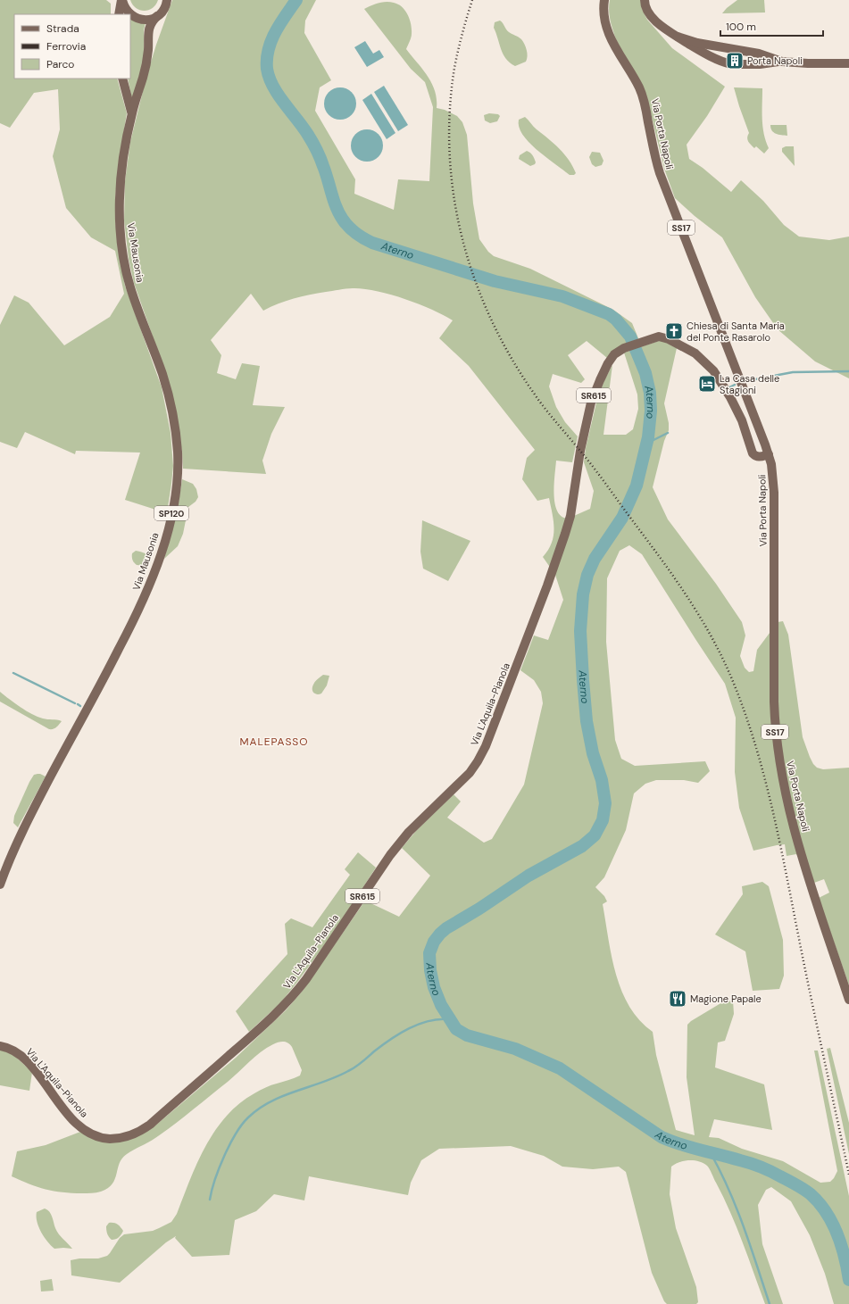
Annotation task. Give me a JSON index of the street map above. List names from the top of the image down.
{
  "streets": {
    "main road": [
      "Via Porta Napoli",
      "SS17",
      "Via Mausonia",
      "SR615",
      "SP120",
      "Via L'Aquila-Pianola"
    ]
  },
  "crossings": [
    ["Via Porta Napoli", "Via L'Aquila-Pianola"]
  ],
  "districts": ["MALEPASSO"],
  "water": ["Aterno"],
  "places": {
    "building": ["Porta Napoli"],
    "church": ["Chiesa di Santa Maria del Ponte Rasarolo"],
    "hotel": ["La Casa delle Stagioni"],
    "restaurant": ["Magione Papale"]
  },
  "legend": ["Strada", "Ferrovia", "Parco"],
  "scale_bar": "100 m"
}
